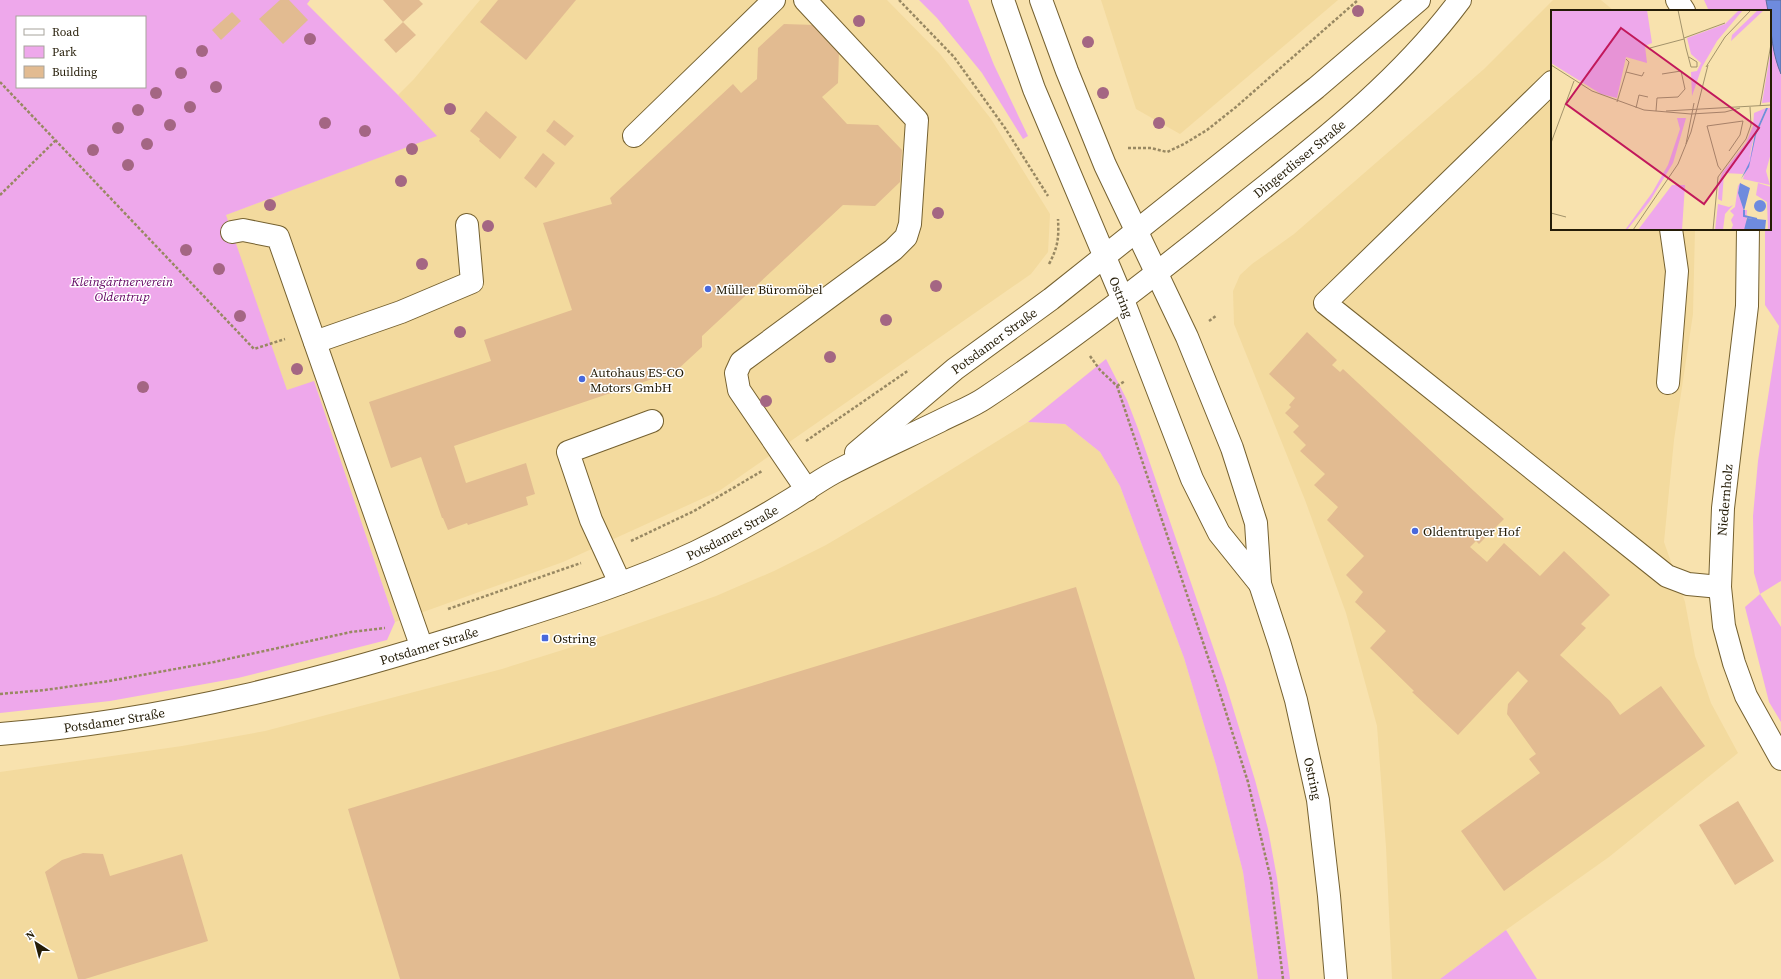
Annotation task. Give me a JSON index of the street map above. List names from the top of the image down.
{
  "streets": {
    "street": [
      "Dingerdisser Straße",
      "Ostring",
      "Potsdamer Straße",
      "Niedernholz"
    ]
  },
  "crossings": [
    ["Dingerdisser Straße", "Ostring"],
    ["Dingerdisser Straße", "Potsdamer Straße"],
    ["Ostring", "Potsdamer Straße"]
  ],
  "parks": ["Kleingärtnerverein Oldentrup"],
  "places": {
    "other": ["Müller Büromöbel", "Autohaus ES-CO Motors GmbH", "Oldentruper Hof"],
    "transit": ["Ostring"]
  },
  "legend": ["Road", "Park", "Building"],
  "north": "top left"
}
